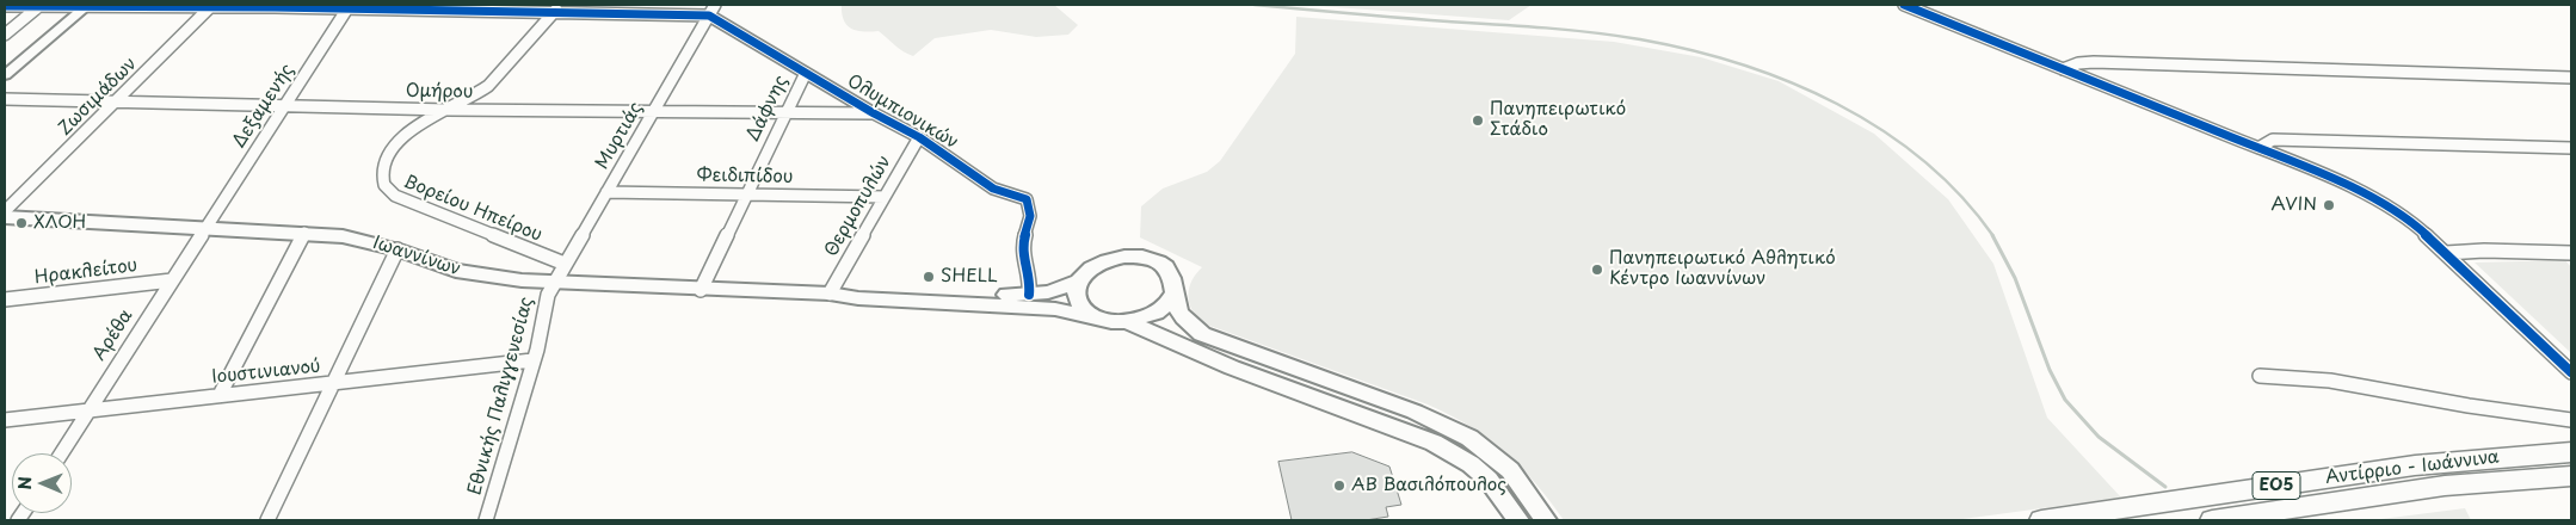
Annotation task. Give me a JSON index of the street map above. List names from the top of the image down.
{
  "streets": {
    "highway": ["Αντίρριο - Ιωάννινα", "ΕΟ5"],
    "main road": ["Ιωαννίνων"],
    "street": [
      "Ομήρου",
      "Ζωσιμάδων",
      "Δεξαμενής",
      "Δάφνης",
      "Ολυμπιονικών",
      "Μυρτιάς",
      "Φειδιπίδου",
      "Θερμοπυλών",
      "Βορείου Ηπείρου",
      "Ηρακλείτου",
      "Αρέθα",
      "Ιουστινιανού",
      "Εθνικής Παλιγγενεσίας"
    ]
  },
  "crossings": [
    ["Ομήρου", "Ζωσιμάδων"],
    ["Ομήρου", "Δεξαμενής"],
    ["Ομήρου", "Δάφνης"],
    ["Ομήρου", "Ολυμπιονικών"],
    ["Ομήρου", "Μυρτιάς"],
    ["Ομήρου", "Βορείου Ηπείρου"],
    ["Δεξαμενής", "Ιωαννίνων"],
    ["Δεξαμενής", "Αρέθα"],
    ["Δάφνης", "Ολυμπιονικών"],
    ["Δάφνης", "Φειδιπίδου"],
    ["Δάφνης", "Ιωαννίνων"],
    ["Ολυμπιονικών", "Μυρτιάς"],
    ["Ολυμπιονικών", "Θερμοπυλών"],
    ["Μυρτιάς", "Φειδιπίδου"],
    ["Μυρτιάς", "Βορείου Ηπείρου"],
    ["Μυρτιάς", "Ιωαννίνων"],
    ["Μυρτιάς", "Εθνικής Παλιγγενεσίας"],
    ["Φειδιπίδου", "Θερμοπυλών"],
    ["Θερμοπυλών", "Ιωαννίνων"],
    ["Ιωαννίνων", "Αρέθα"],
    ["Ιωαννίνων", "Εθνικής Παλιγγενεσίας"],
    ["Ηρακλείτου", "Αρέθα"],
    ["Αρέθα", "Ιουστινιανού"],
    ["Ιουστινιανού", "Εθνικής Παλιγγενεσίας"]
  ],
  "places": [
    "Πανηπειρωτικό Στάδιο",
    "AVIN",
    "ΧΛΟΗ",
    "Πανηπειρωτικό Αθλητικό Κέντρο Ιωαννίνων",
    "SHELL",
    "ΑΒ Βασιλόπουλος"
  ],
  "north": "left"
}
